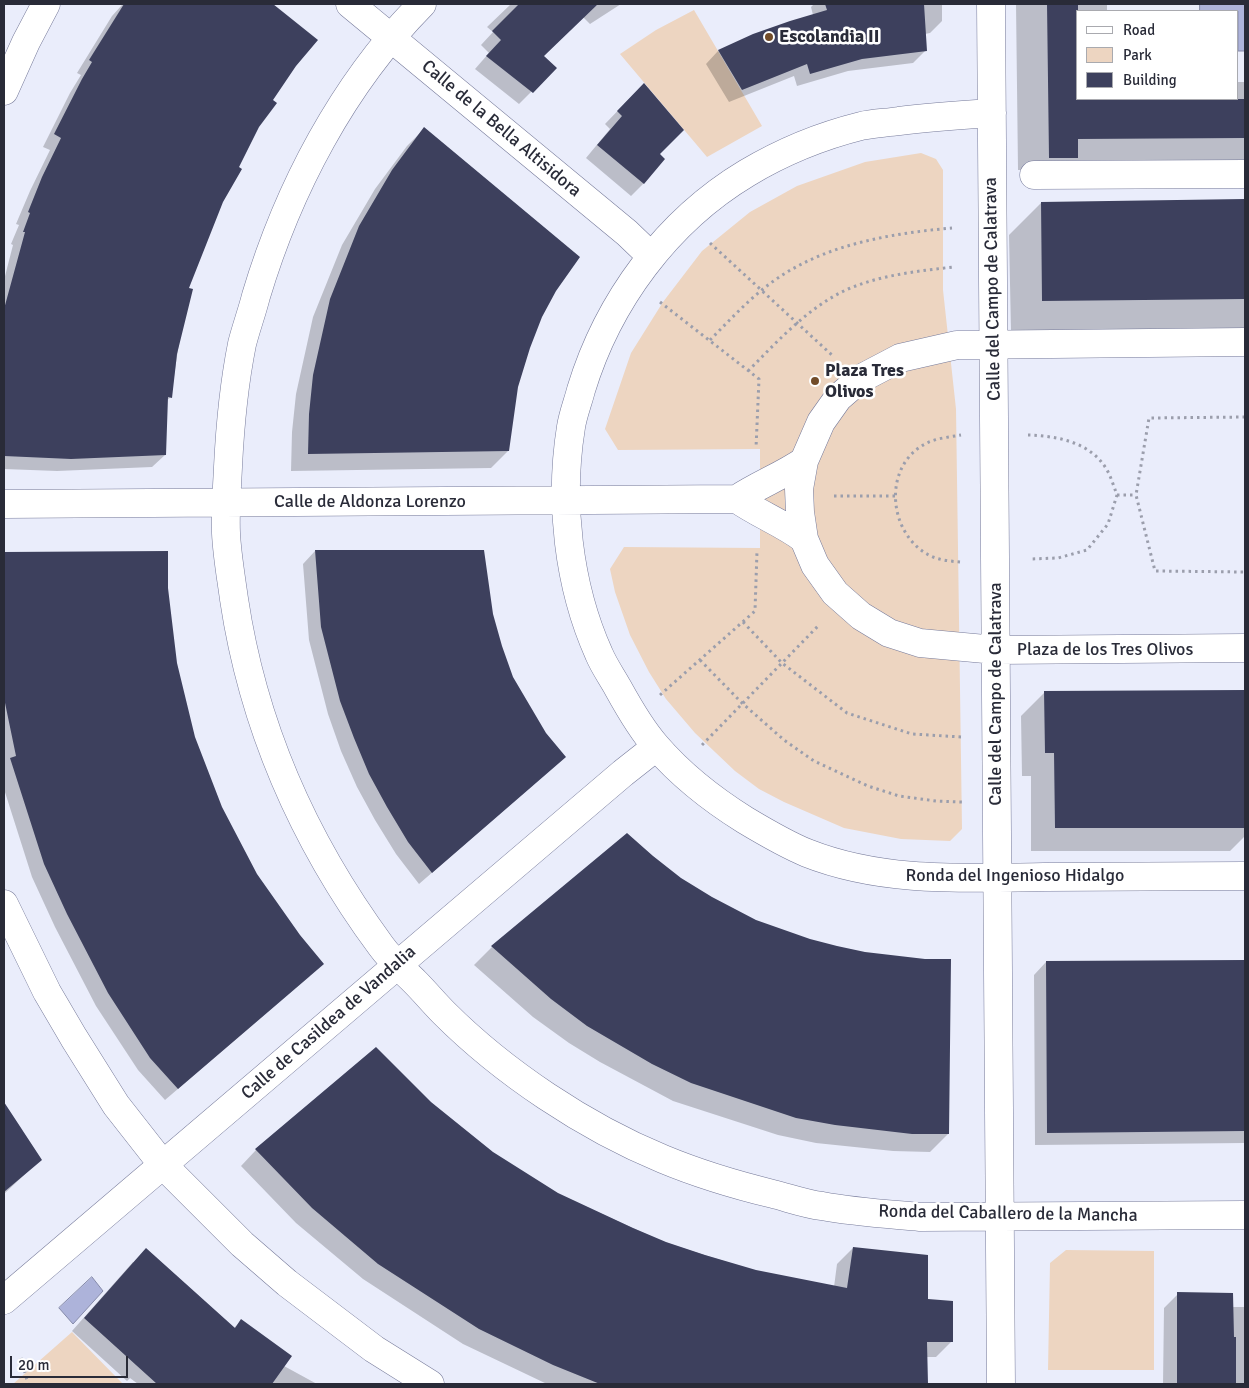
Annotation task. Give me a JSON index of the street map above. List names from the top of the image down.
{
  "streets": {
    "street": [
      "Calle de la Bella Altisidora",
      "Calle del Campo de Calatrava",
      "Calle de Aldonza Lorenzo",
      "Plaza de los Tres Olivos",
      "Ronda del Ingenioso Hidalgo",
      "Calle de Casildea de Vandalia",
      "Ronda del Caballero de la Mancha"
    ]
  },
  "crossings": [
    ["Calle de la Bella Altisidora", "Ronda del Ingenioso Hidalgo"],
    ["Calle de la Bella Altisidora", "Ronda del Caballero de la Mancha"],
    ["Calle del Campo de Calatrava", "Plaza de los Tres Olivos"],
    ["Calle del Campo de Calatrava", "Ronda del Ingenioso Hidalgo"],
    ["Calle del Campo de Calatrava", "Ronda del Caballero de la Mancha"],
    ["Calle de Aldonza Lorenzo", "Ronda del Ingenioso Hidalgo"],
    ["Calle de Aldonza Lorenzo", "Ronda del Caballero de la Mancha"],
    ["Ronda del Ingenioso Hidalgo", "Calle de Casildea de Vandalia"],
    ["Calle de Casildea de Vandalia", "Ronda del Caballero de la Mancha"]
  ],
  "places": ["Escolandia II", "Plaza Tres Olivos"],
  "legend": ["Road", "Park", "Building"],
  "scale_bar": "20 m"
}
